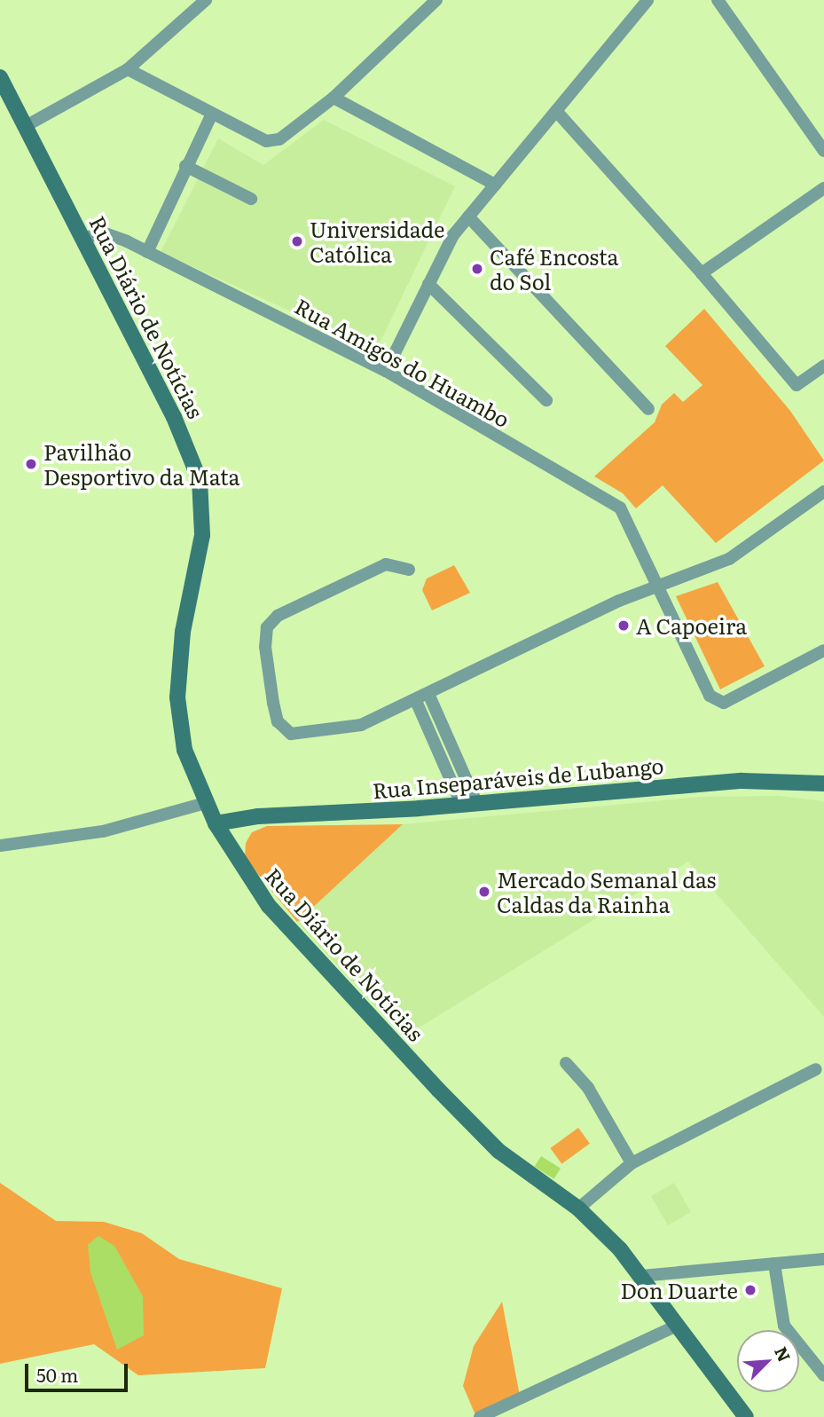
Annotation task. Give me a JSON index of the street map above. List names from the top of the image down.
{
  "streets": {
    "main road": ["Rua Diário de Notícias", "Rua Inseparáveis de Lubango"],
    "street": ["Rua Amigos do Huambo"]
  },
  "crossings": [
    ["Rua Diário de Notícias", "Rua Amigos do Huambo"],
    ["Rua Diário de Notícias", "Rua Inseparáveis de Lubango"]
  ],
  "places": [
    "Universidade Católica",
    "Café Encosta do Sol",
    "Pavilhão Desportivo da Mata",
    "A Capoeira",
    "Mercado Semanal das Caldas da Rainha",
    "Don Duarte"
  ],
  "scale_bar": "50 m",
  "north": "top right"
}
